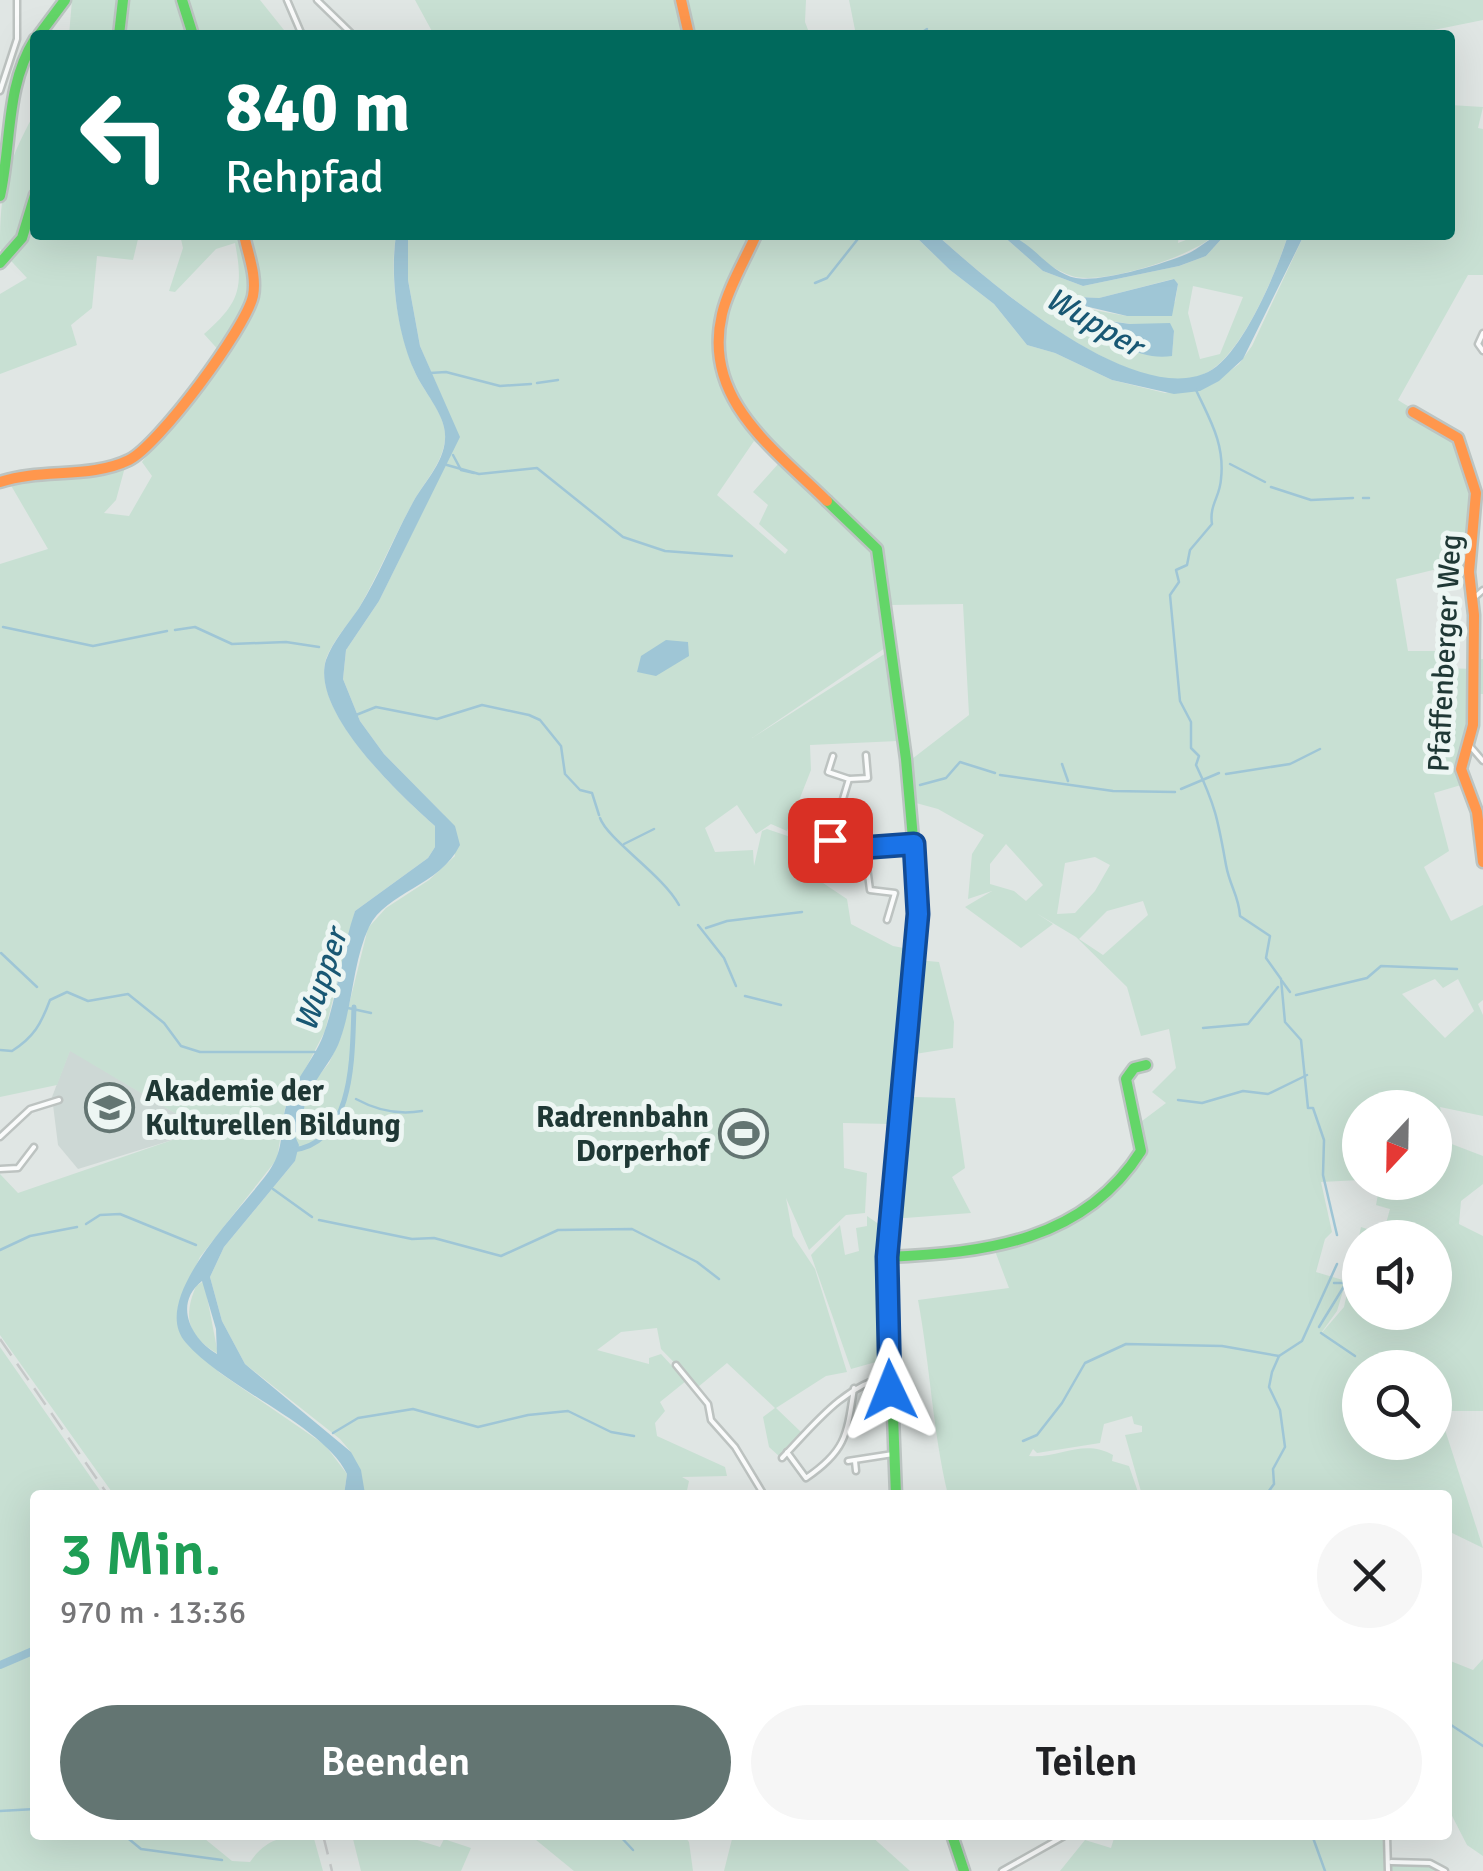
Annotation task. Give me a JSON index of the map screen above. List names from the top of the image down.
{
  "streets": {
    "main road": ["Pfaffenberger Weg"]
  },
  "water": ["Wupper"],
  "places": {
    "school or university": ["Akademie der Kulturellen Bildung"],
    "sports": ["Radrennbahn Dorperhof"]
  },
  "north": "bottom",
  "page": {
    "turn": ["840 m", "Rehpfad"],
    "heading": ["3 Min.", "970 m · 13:36"],
    "buttons": ["Beenden", "Teilen"]
  }
}
